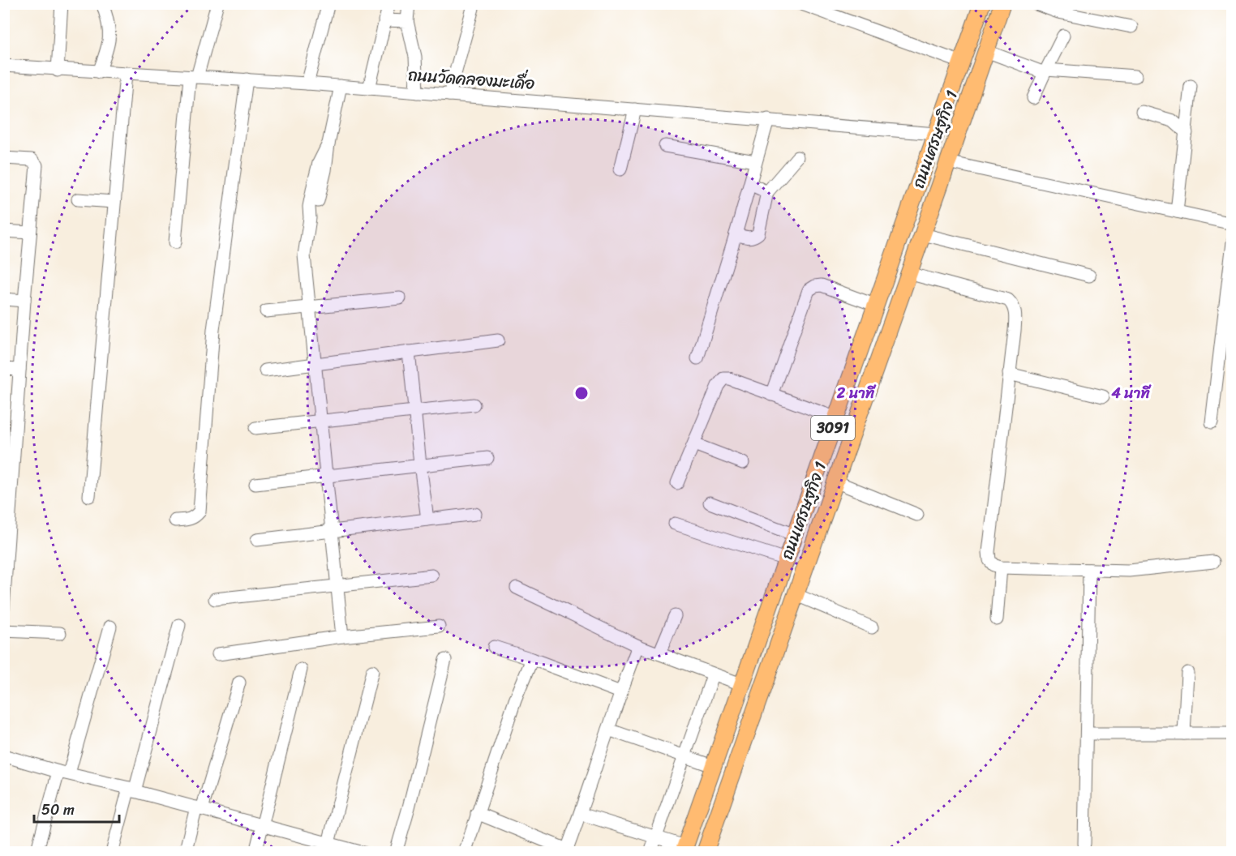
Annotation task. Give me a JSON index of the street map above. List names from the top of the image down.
{
  "streets": {
    "main road": ["ถนนเศรษฐกิจ 1", "3091"],
    "street": ["ถนนวัดคลองมะเดื่อ"]
  },
  "crossings": [
    ["ถนนวัดคลองมะเดื่อ", "ถนนเศรษฐกิจ 1"]
  ],
  "scale_bar": "50 m",
  "rings": ["2 นาที", "4 นาที"]
}
